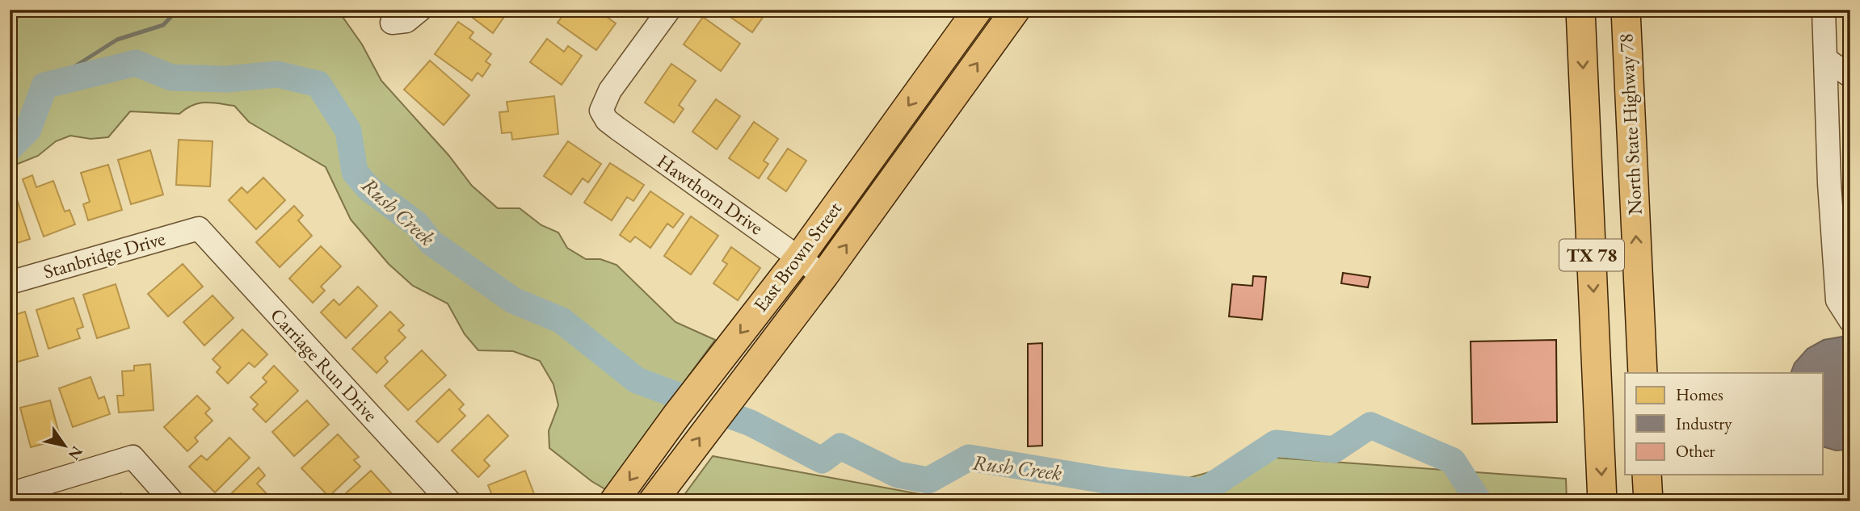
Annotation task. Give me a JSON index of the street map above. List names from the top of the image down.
{
  "streets": {
    "main road": ["North State Highway 78", "TX 78", "East Brown Street"],
    "street": ["Hawthorn Drive", "Stanbridge Drive", "Carriage Run Drive"]
  },
  "crossings": [
    ["Hawthorn Drive", "East Brown Street"],
    ["Stanbridge Drive", "Carriage Run Drive"]
  ],
  "water": ["Rush Creek"],
  "legend": ["Homes", "Industry", "Other"],
  "north": "bottom right"
}
